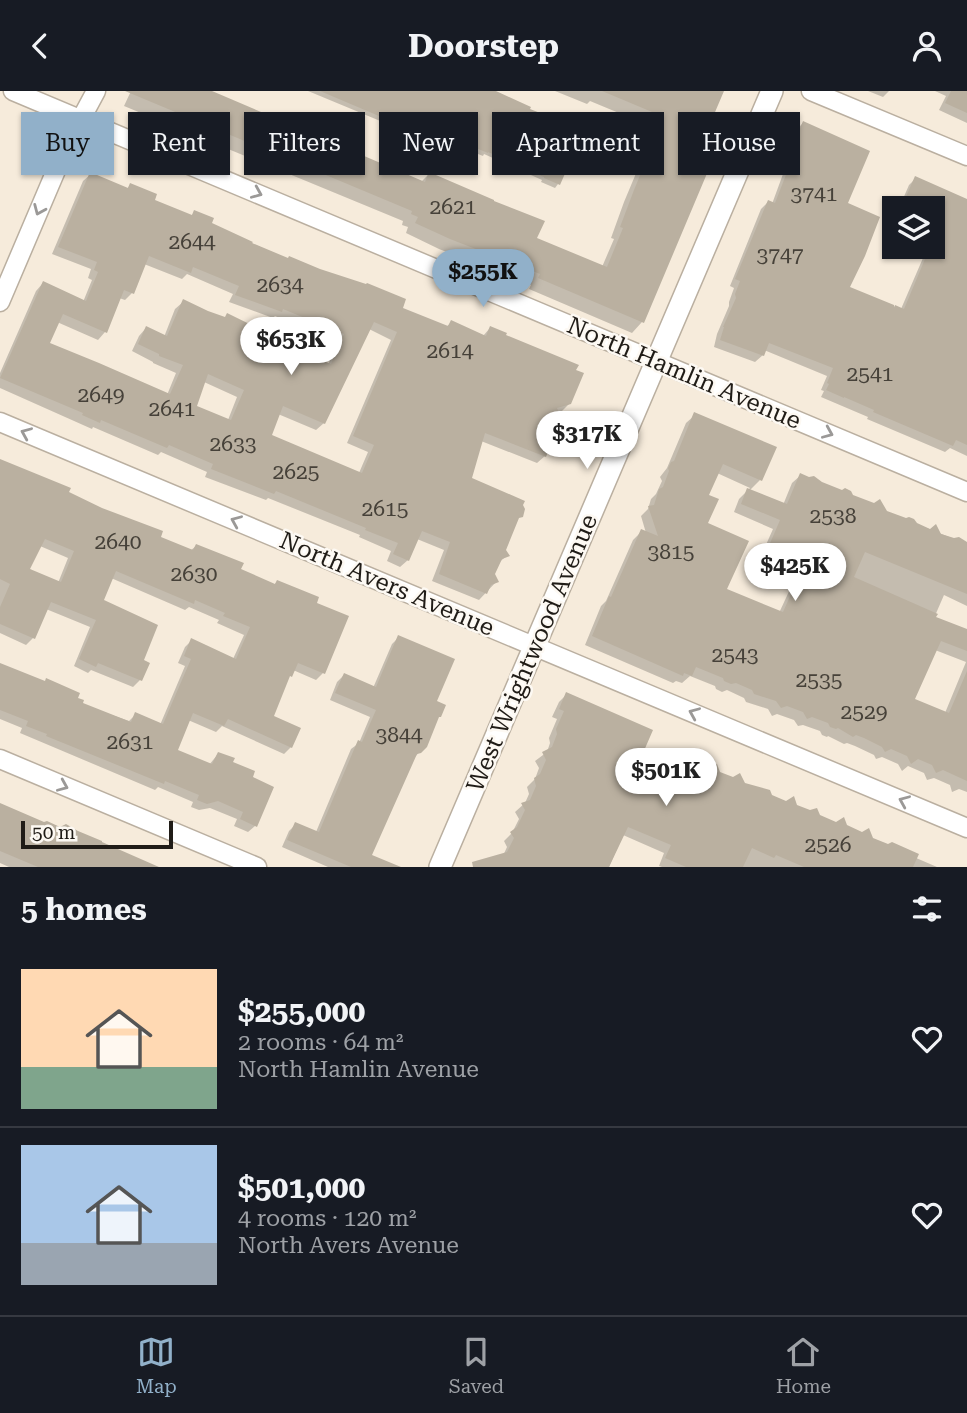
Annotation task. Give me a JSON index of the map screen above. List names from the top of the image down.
{
  "streets": {
    "street": ["North Hamlin Avenue", "North Avers Avenue", "West Wrightwood Avenue"]
  },
  "crossings": [
    ["North Hamlin Avenue", "West Wrightwood Avenue"],
    ["North Avers Avenue", "West Wrightwood Avenue"]
  ],
  "one_way": ["North Hamlin Avenue", "North Avers Avenue"],
  "house_numbers": [
    "3741",
    "2621",
    "2644",
    "3747",
    "2634",
    "2614",
    "2541",
    "2649",
    "2641",
    "2633",
    "2625",
    "2615",
    "2538",
    "2640",
    "3815",
    "2630",
    "2543",
    "2535",
    "2529",
    "3844",
    "2631",
    "2526"
  ],
  "scale_bar": "50 m",
  "page": {
    "header": "Doorstep",
    "chip": [
      "Buy",
      "Rent",
      "Filters",
      "New",
      "Apartment",
      "House"
    ],
    "price": [
      "$255K",
      "$653K",
      "$317K",
      "$425K",
      "$501K"
    ],
    "scale": "50 m",
    "heading": "5 homes",
    "list": [
      {
        "name": "$255,000",
        "note": "2 rooms · 64 m² · North Hamlin Avenue"
      },
      {
        "name": "$501,000",
        "note": "4 rooms · 120 m² · North Avers Avenue"
      }
    ],
    "tabs": ["Map", "Saved", "Home"]
  }
}
